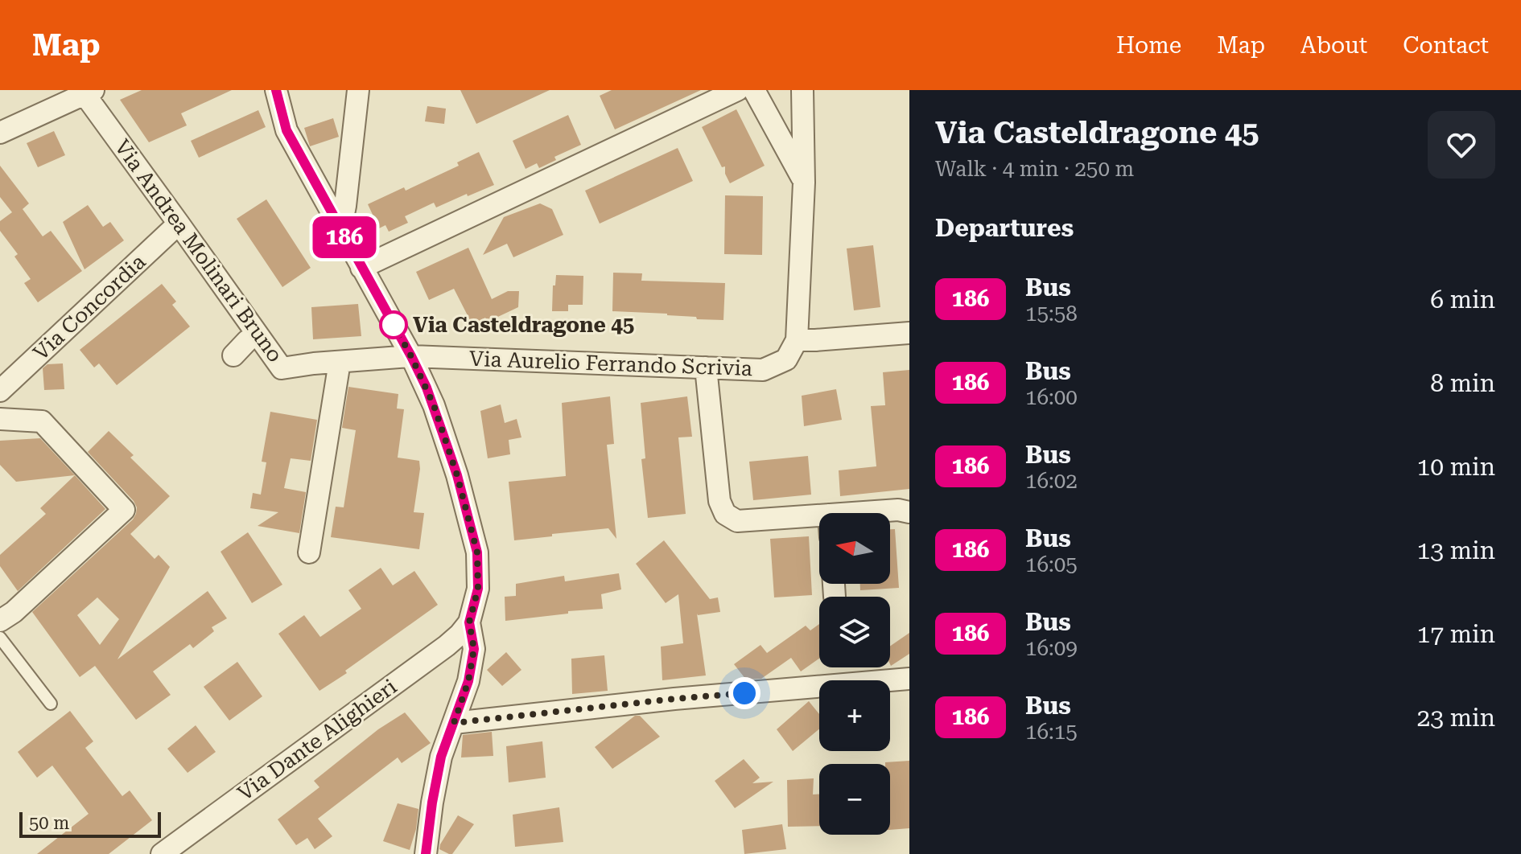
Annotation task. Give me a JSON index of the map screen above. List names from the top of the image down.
{
  "streets": {
    "street": [
      "Via Andrea Molinari Bruno",
      "Via Concordia",
      "Via Aurelio Ferrando Scrivia",
      "Via Dante Alighieri"
    ]
  },
  "crossings": [
    ["Via Andrea Molinari Bruno", "Via Concordia"],
    ["Via Andrea Molinari Bruno", "Via Aurelio Ferrando Scrivia"]
  ],
  "places": ["Via Casteldragone 45"],
  "lines": ["bus line 186"],
  "scale_bar": "50 m",
  "north": "left",
  "page": {
    "header": "Map",
    "nav": [
      "Home",
      "Map",
      "About",
      "Contact"
    ],
    "on_map": "186",
    "heading": [
      ["Via Casteldragone 45", "Walk · 4 min · 250 m"],
      "Departures"
    ],
    "list": [
      {
        "mark": "186",
        "name": "Bus",
        "note": "15:58",
        "value": "6 min"
      },
      {
        "mark": "186",
        "name": "Bus",
        "note": "16:00",
        "value": "8 min"
      },
      {
        "mark": "186",
        "name": "Bus",
        "note": "16:02",
        "value": "10 min"
      },
      {
        "mark": "186",
        "name": "Bus",
        "note": "16:05",
        "value": "13 min"
      },
      {
        "mark": "186",
        "name": "Bus",
        "note": "16:09",
        "value": "17 min"
      },
      {
        "mark": "186",
        "name": "Bus",
        "note": "16:15",
        "value": "23 min"
      }
    ],
    "map_buttons": ["+", "−"],
    "scale": "50 m"
  }
}
